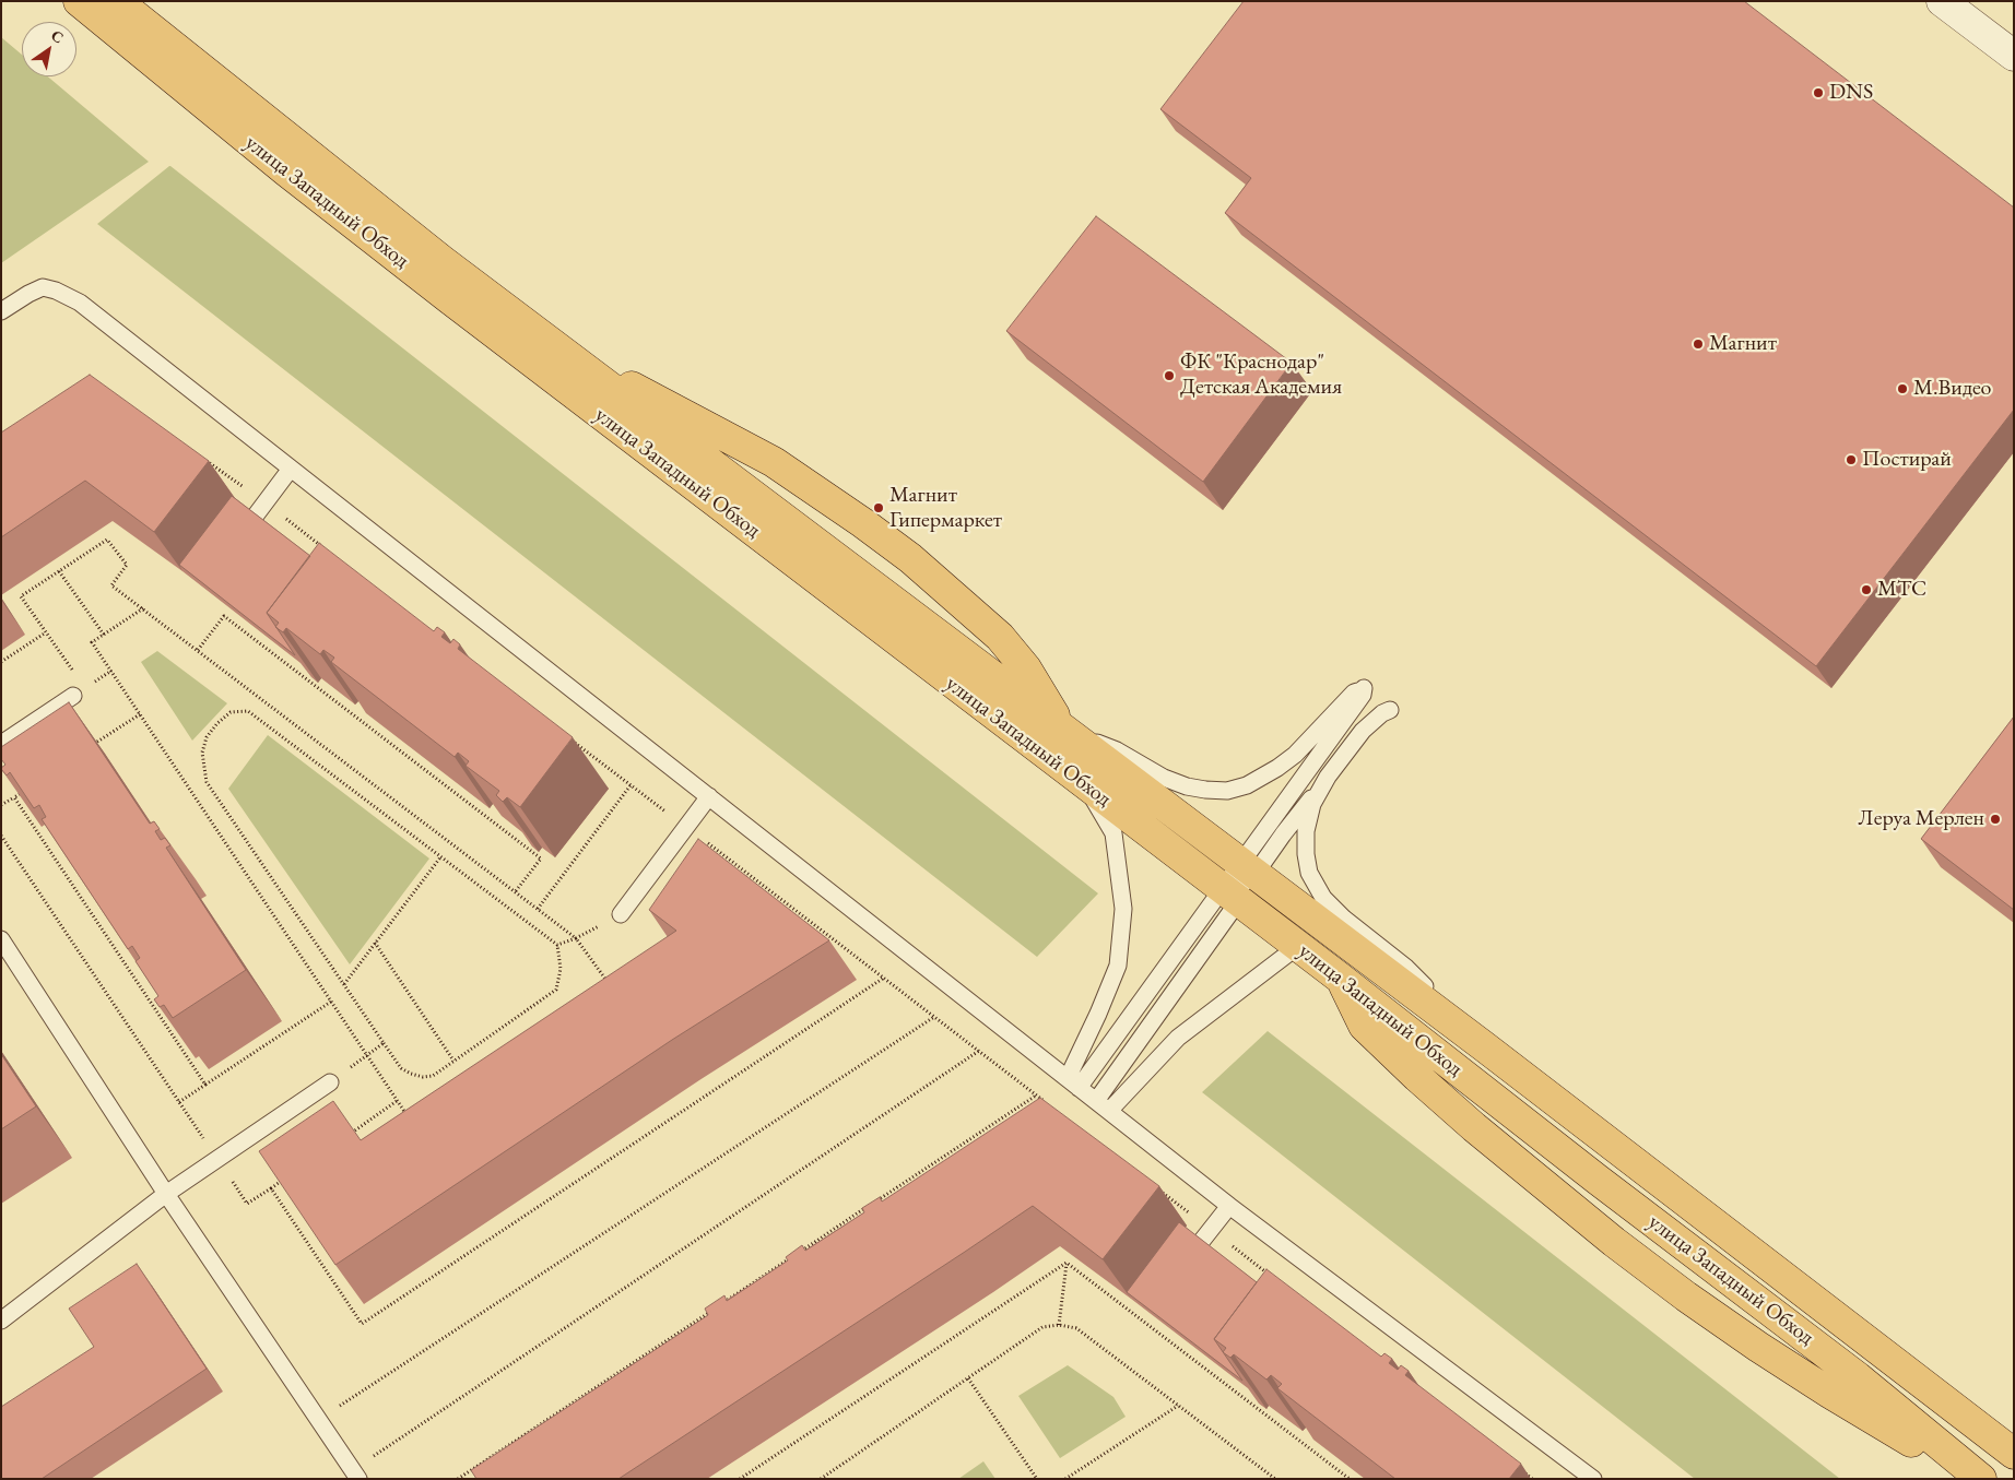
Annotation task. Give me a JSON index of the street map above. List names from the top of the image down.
{
  "streets": {
    "highway": ["улица Западный Обход"]
  },
  "places": [
    "DNS",
    "Магнит",
    "ФК \"Краснодар\" Детская Академия",
    "М.Видео",
    "Постирай",
    "Магнит Гипермаркет",
    "МТС",
    "Леруа Мерлен"
  ],
  "north": "top right"
}
